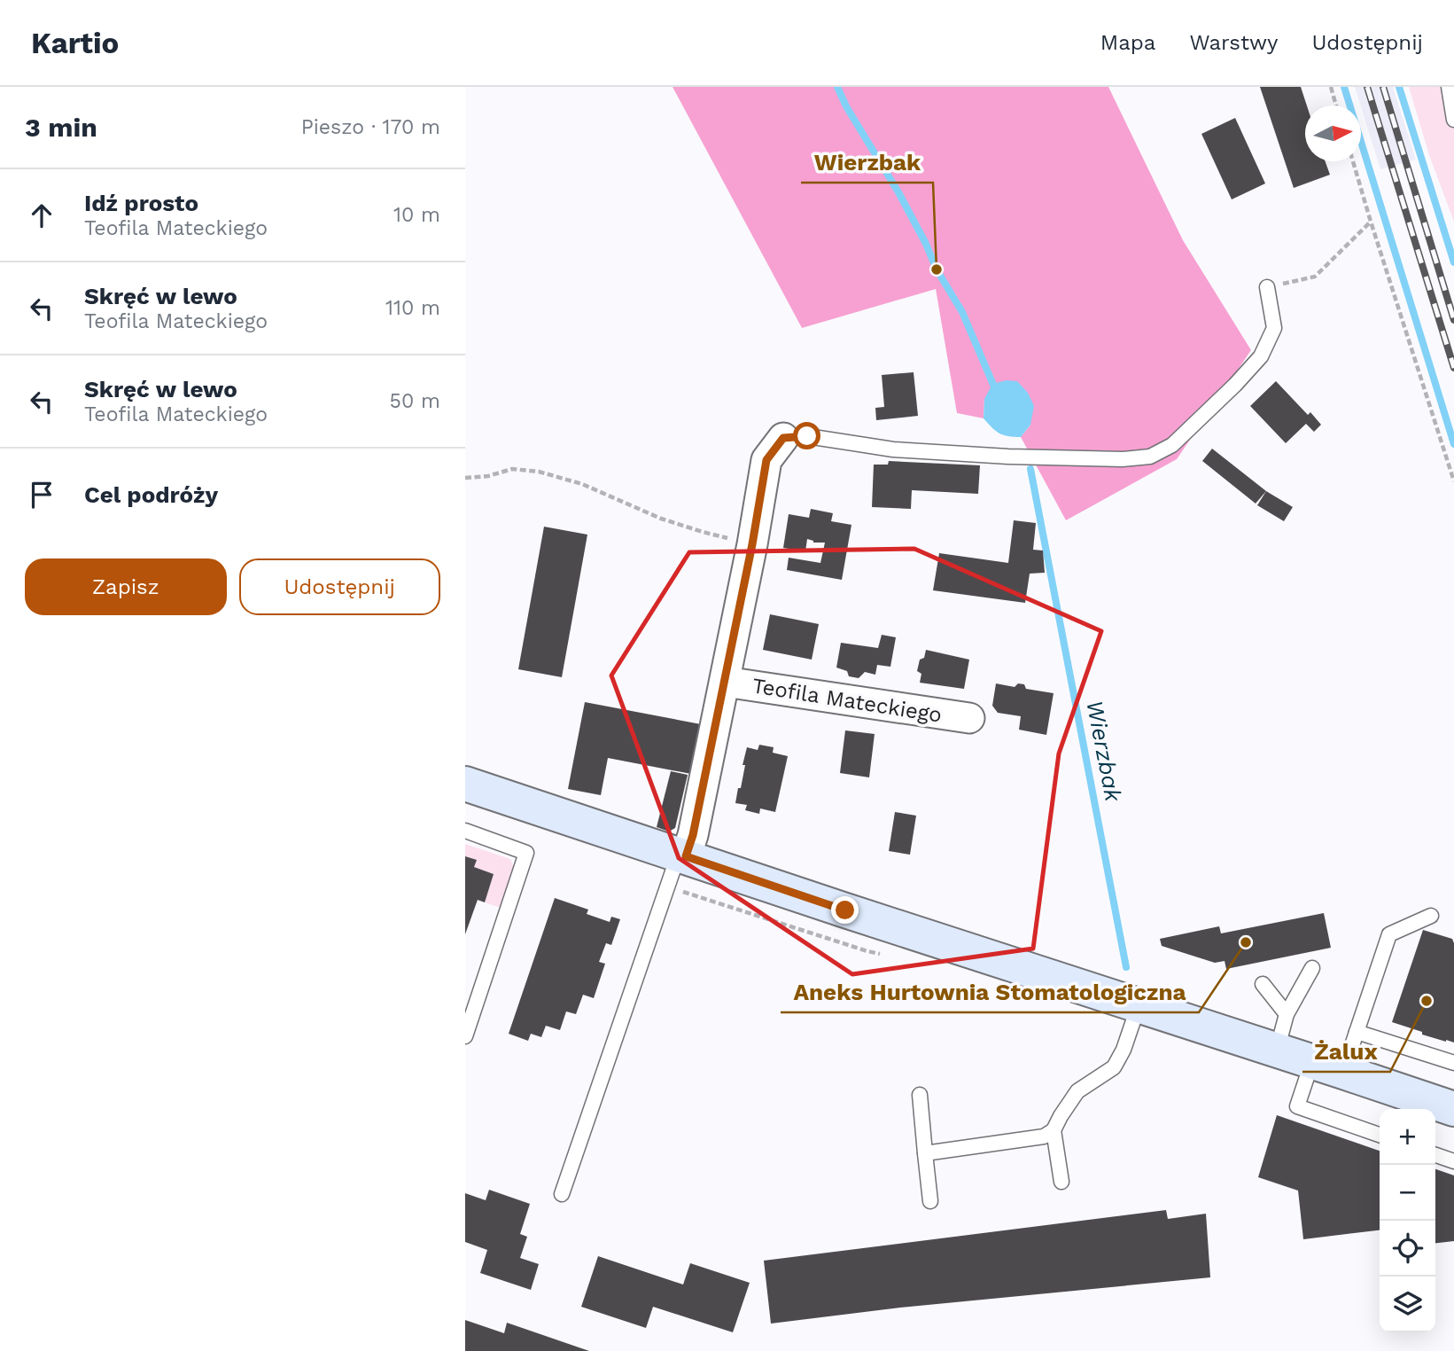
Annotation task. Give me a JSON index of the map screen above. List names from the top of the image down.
{
  "streets": {
    "street": ["Teofila Mateckiego"]
  },
  "water": ["Wierzbak"],
  "places": ["Wierzbak", "Aneks Hurtownia Stomatologiczna", "Żalux"],
  "north": "right",
  "page": {
    "header": "Kartio",
    "nav": ["Mapa", "Warstwy", "Udostępnij"],
    "heading": ["3 min", "Pieszo · 170 m"],
    "list": [
      ["Idź prosto", "Teofila Mateckiego", "10 m"],
      ["Skręć w lewo", "Teofila Mateckiego", "110 m"],
      ["Skręć w lewo", "Teofila Mateckiego", "50 m"],
      "Cel podróży"
    ],
    "buttons": ["Zapisz", "Udostępnij"],
    "map_buttons": ["+", "−"]
  }
}
